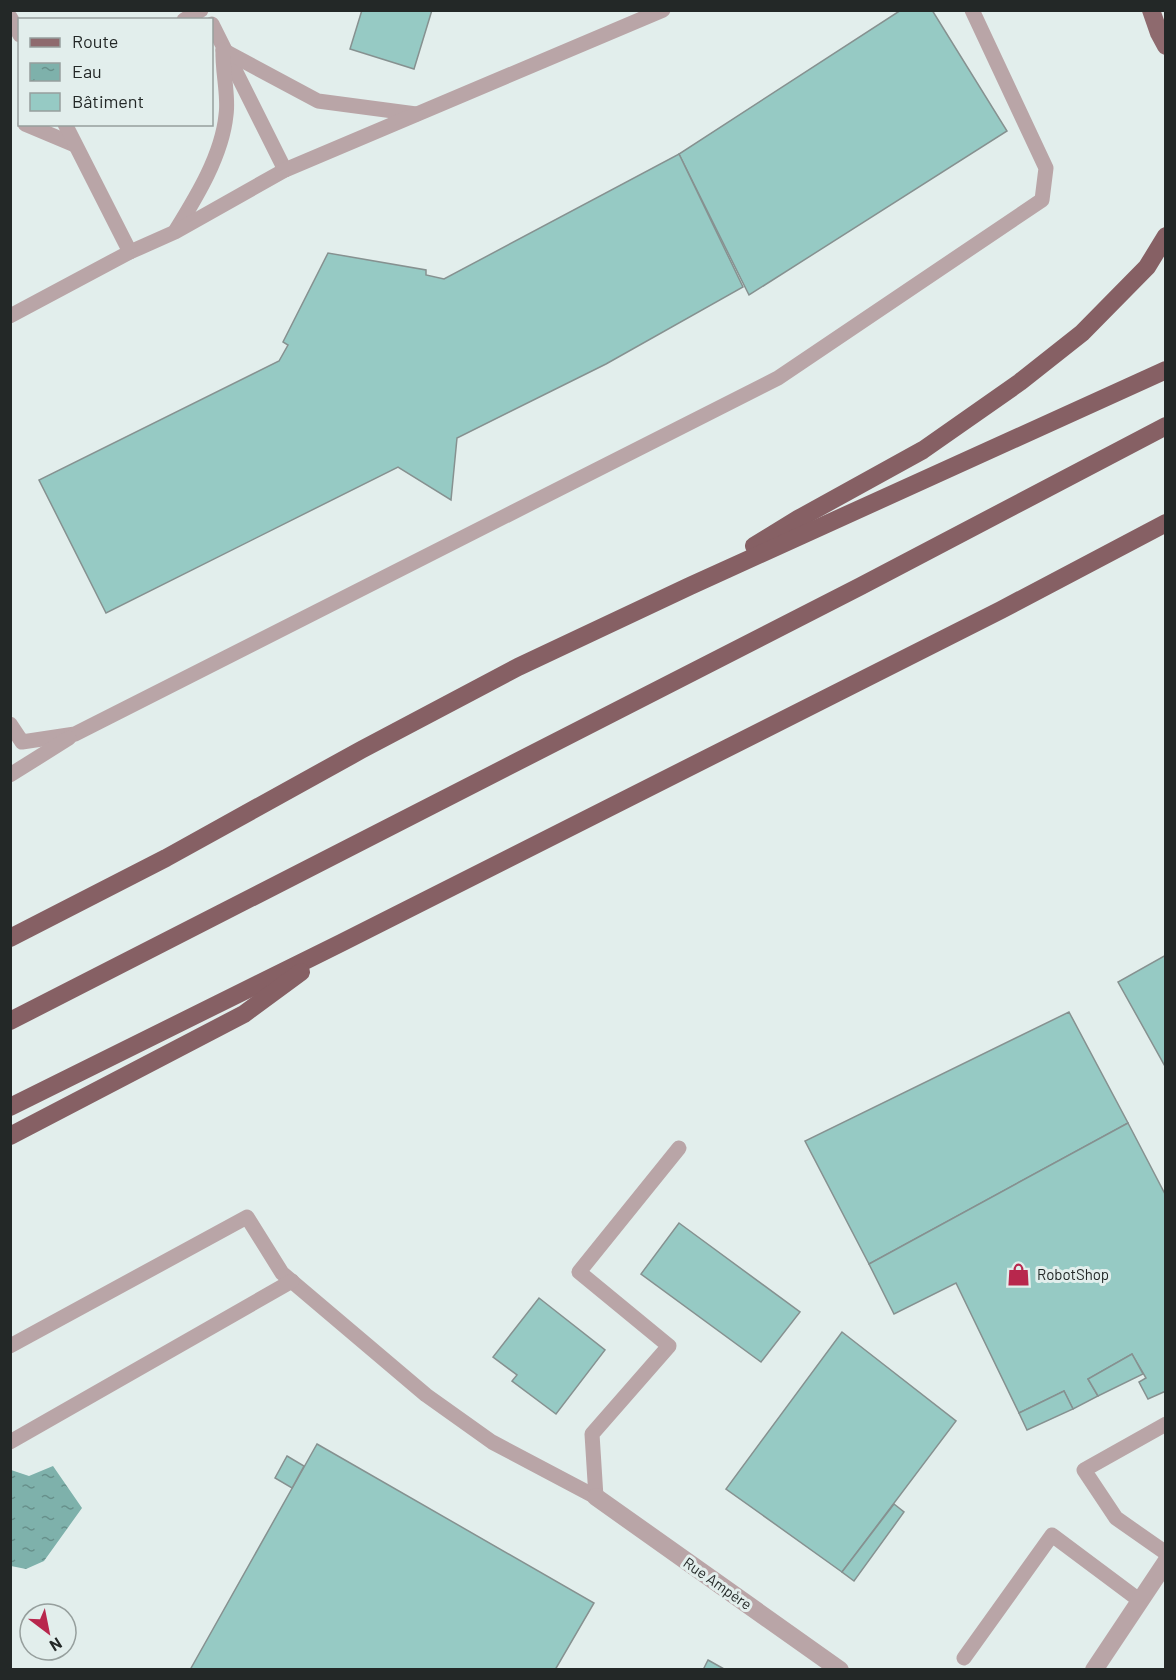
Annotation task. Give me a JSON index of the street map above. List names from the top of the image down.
{
  "streets": {
    "street": ["Rue Ampère"]
  },
  "places": {
    "shop": ["RobotShop"]
  },
  "legend": ["Route", "Eau", "Bâtiment"],
  "north": "bottom right"
}
